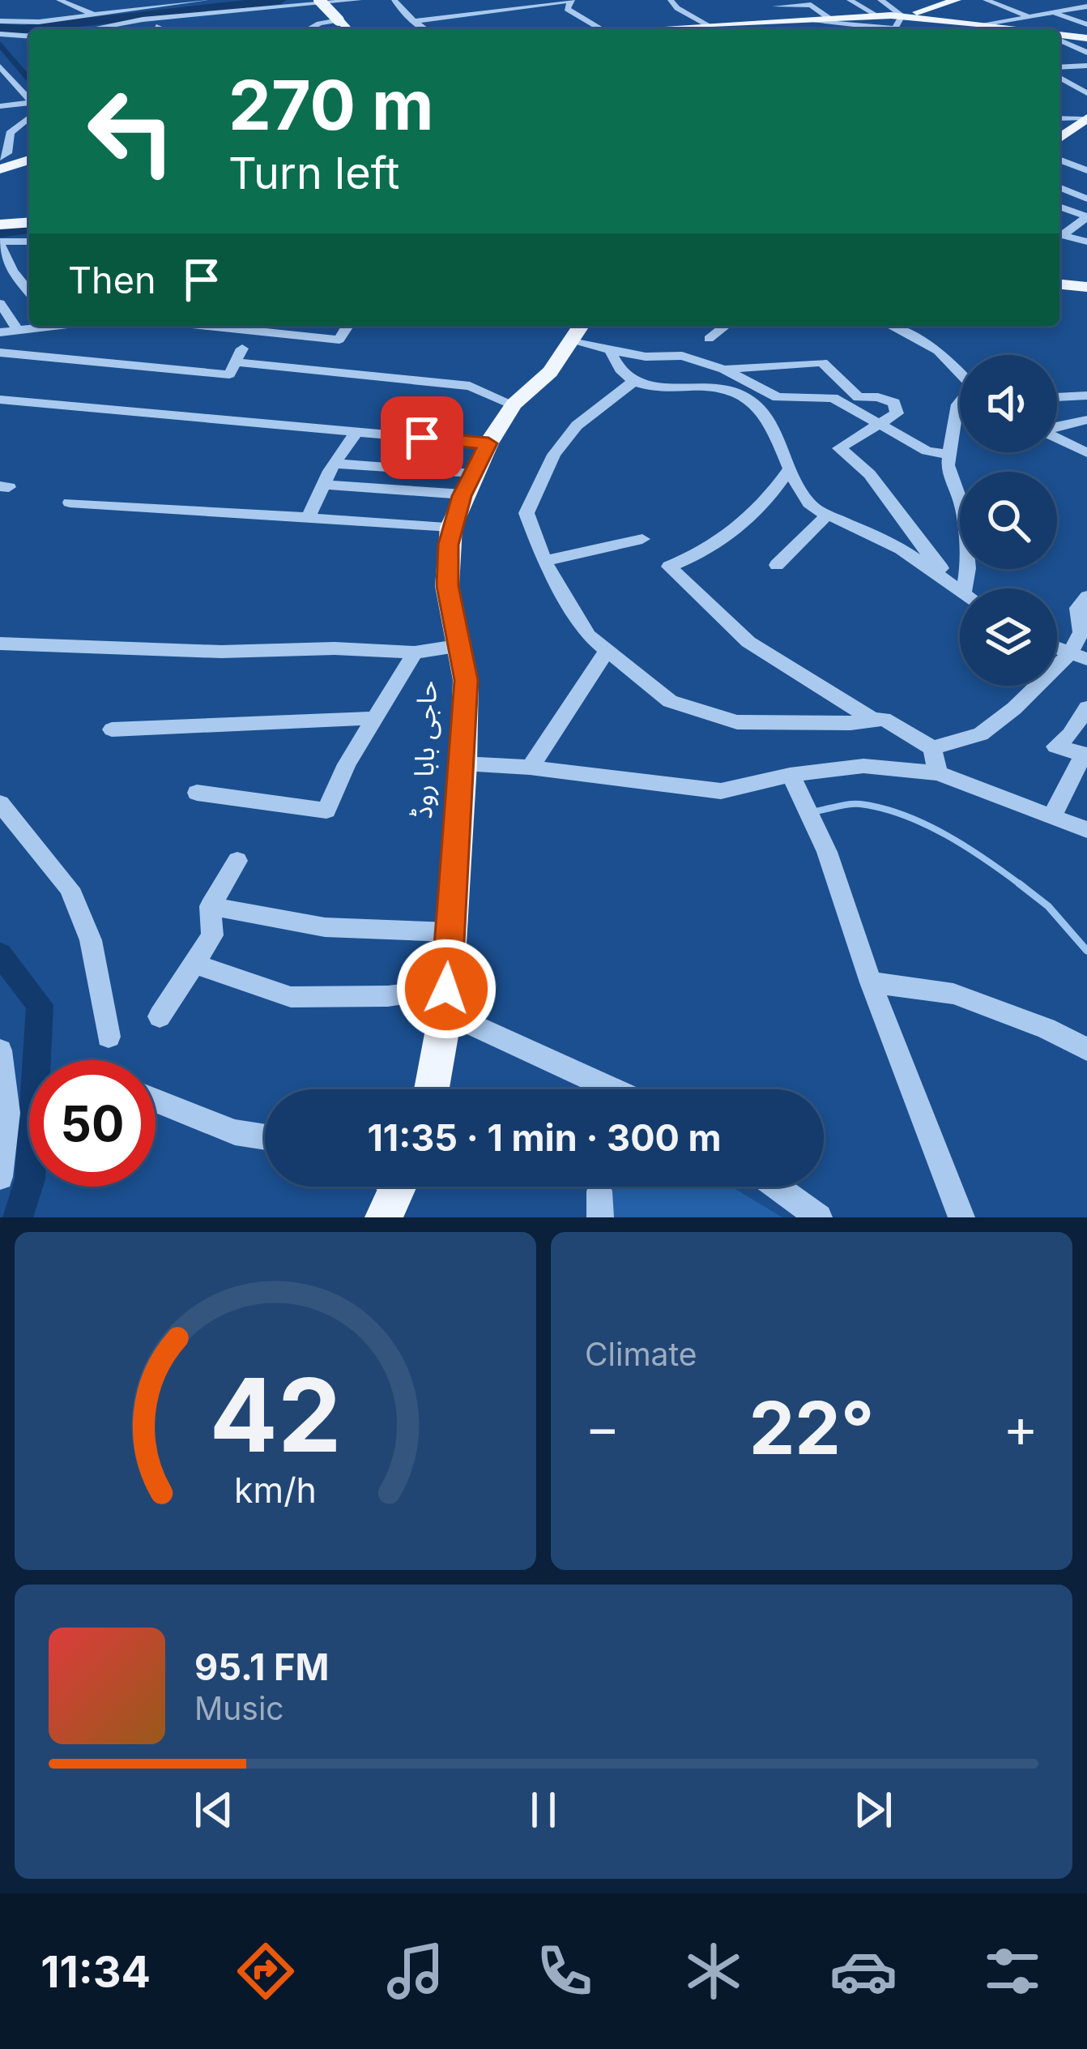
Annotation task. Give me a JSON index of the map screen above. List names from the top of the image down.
{
  "streets": {
    "main road": ["حاجی بابا روڈ"]
  },
  "page": {
    "turn": ["270 m", "Turn left"],
    "then": "Then",
    "limit": "50",
    "trip": "11:35 · 1 min · 300 m",
    "tile": "Climate",
    "heat": ["−", "22°", "+"],
    "song": ["95.1 FM", "Music"],
    "tabs": "11:34",
    "gauge": ["42", "km/h"]
  }
}
